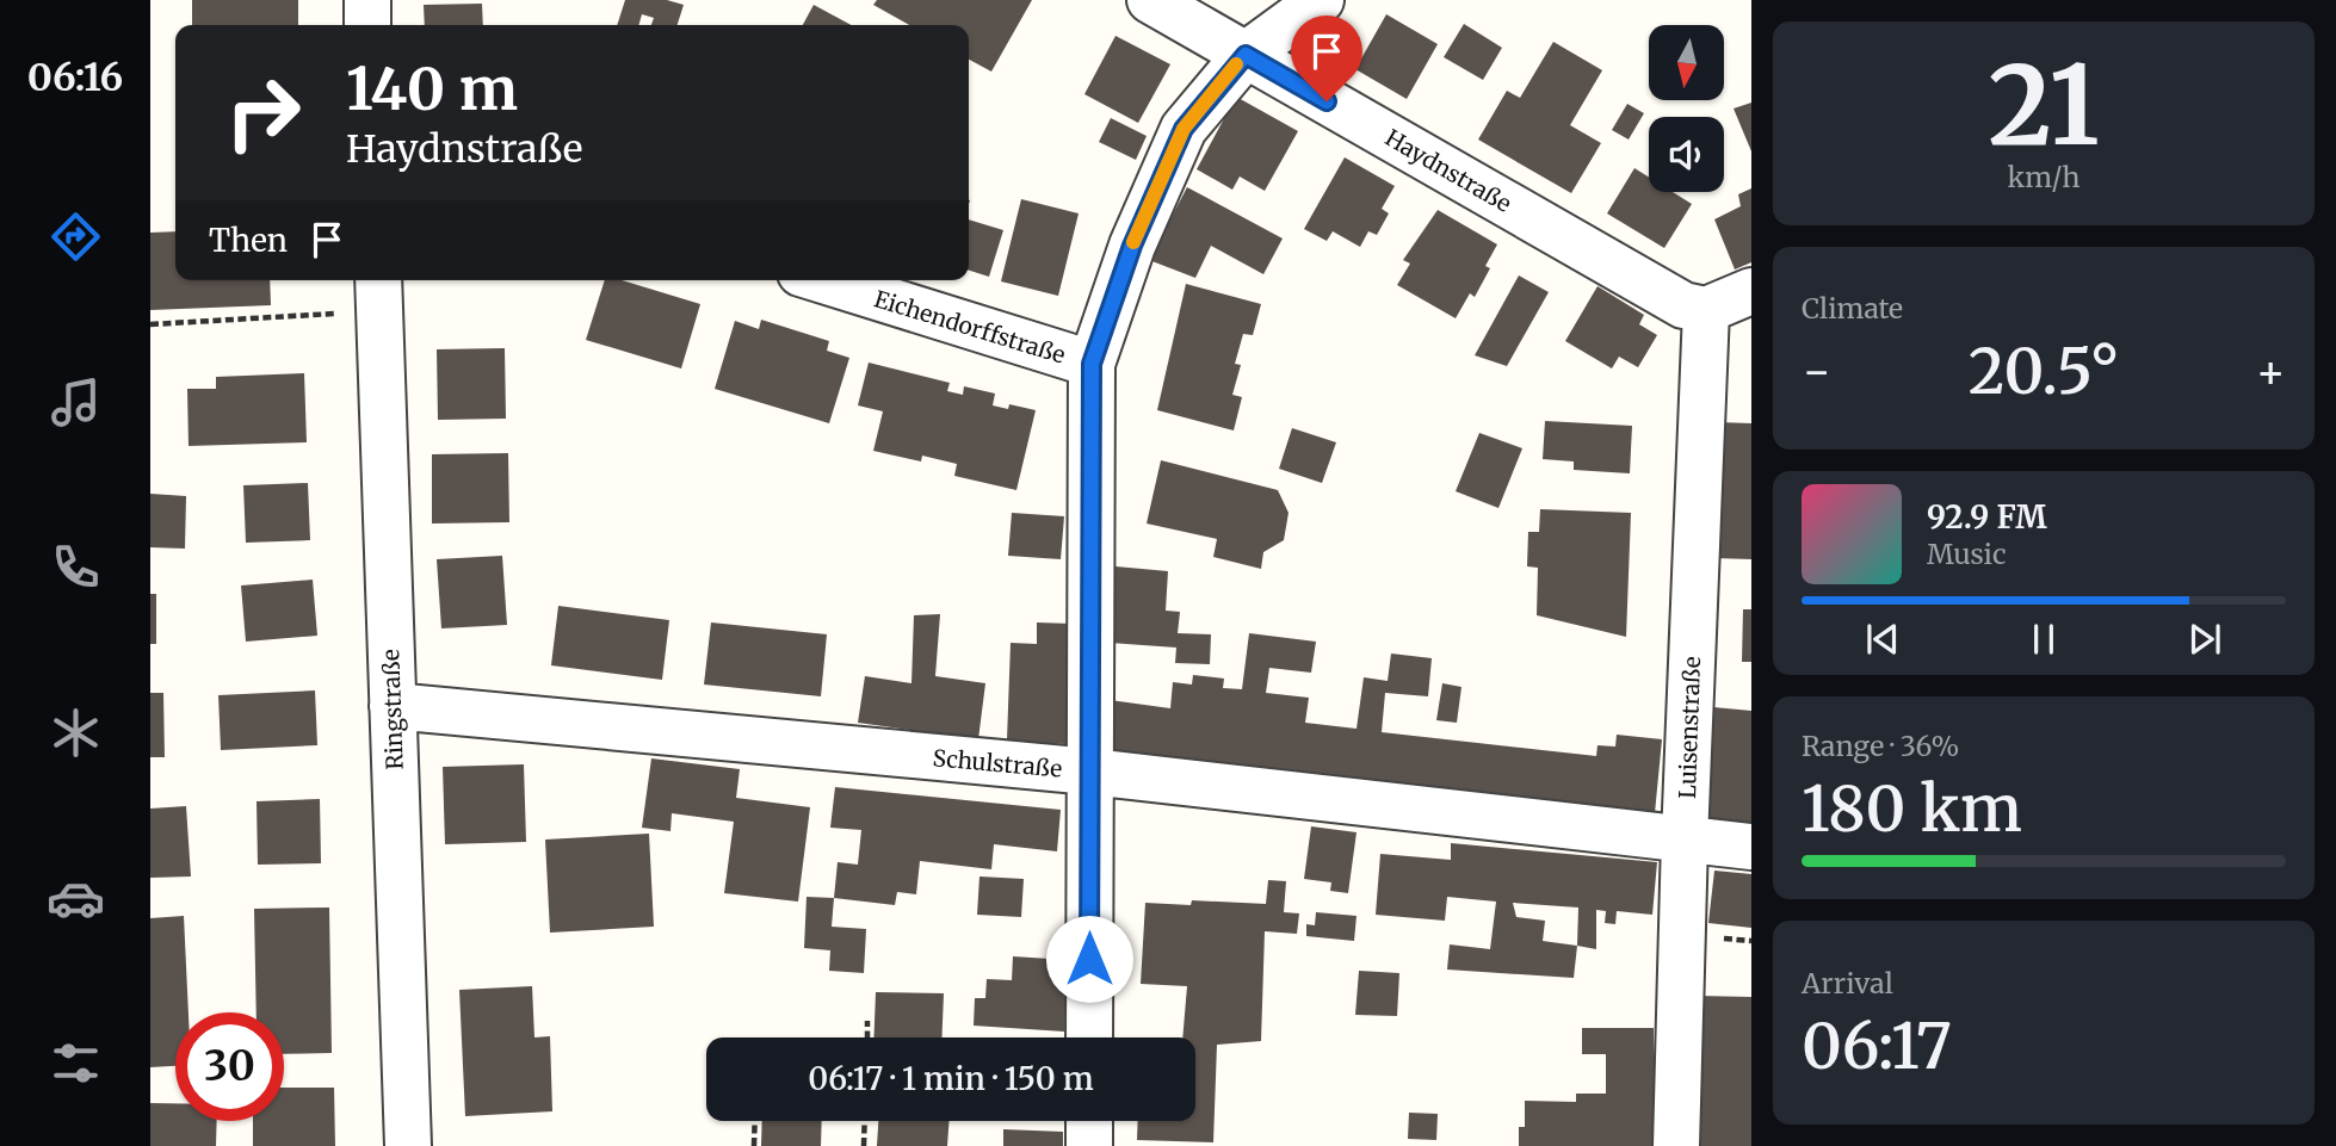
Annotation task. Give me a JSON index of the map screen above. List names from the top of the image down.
{
  "streets": {
    "street": [
      "Haydnstraße",
      "Eichendorffstraße",
      "Ringstraße",
      "Luisenstraße",
      "Schulstraße"
    ]
  },
  "crossings": [
    ["Haydnstraße", "Luisenstraße"],
    ["Ringstraße", "Schulstraße"],
    ["Luisenstraße", "Schulstraße"]
  ],
  "north": "bottom",
  "page": {
    "tabs": "06:16",
    "tile": [
      ["21", "km/h"],
      "Climate",
      ["Range · 36%", "180 km"],
      ["Arrival", "06:17"]
    ],
    "turn": ["140 m", "Haydnstraße"],
    "then": "Then",
    "heat": ["−", "20.5°", "+"],
    "song": ["92.9 FM", "Music"],
    "limit": "30",
    "trip": "06:17 · 1 min · 150 m"
  }
}
